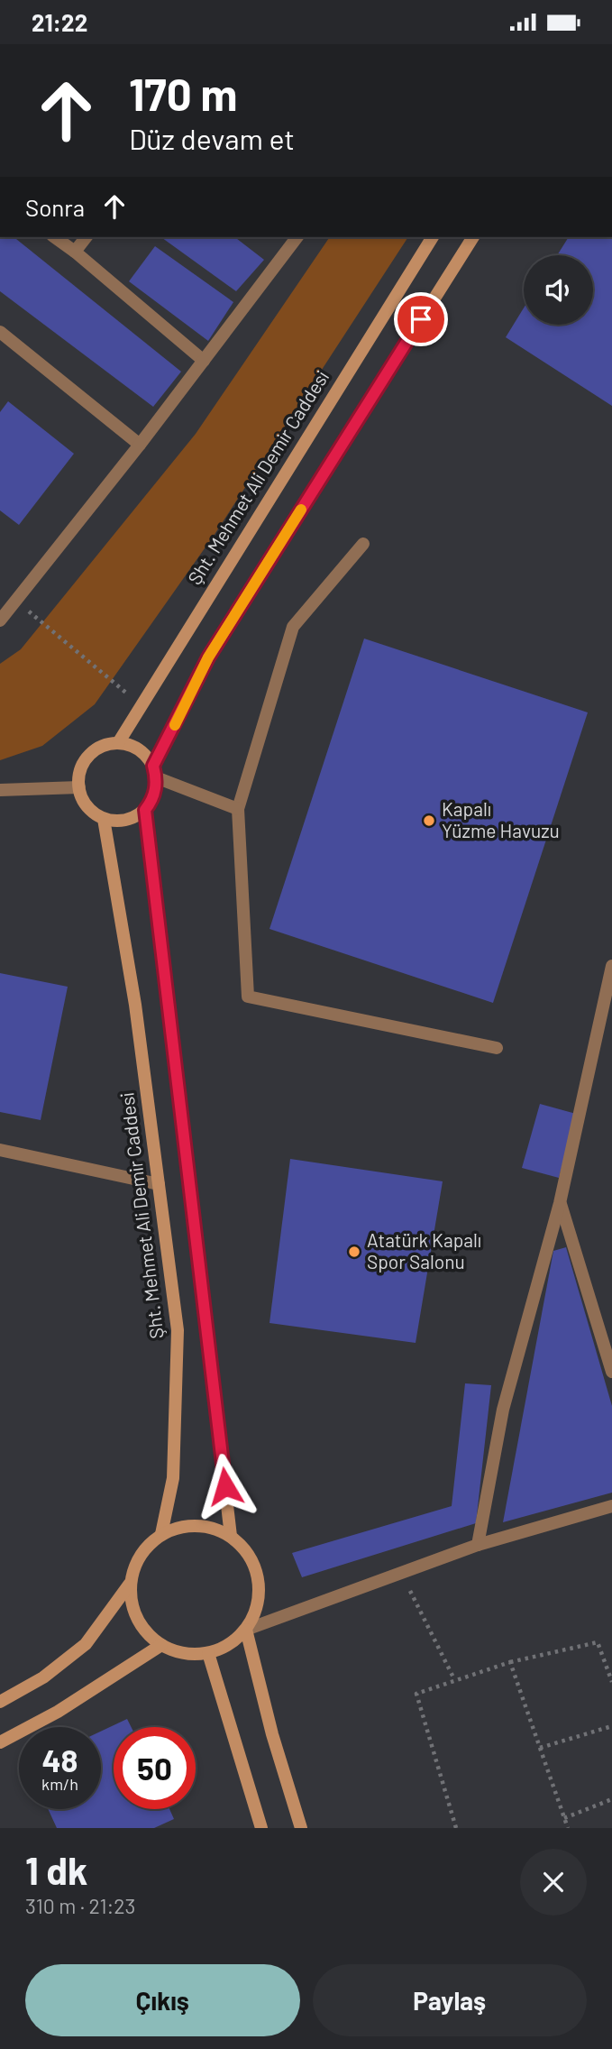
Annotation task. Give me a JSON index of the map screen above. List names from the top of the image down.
{
  "streets": {
    "main road": ["Şht. Mehmet Ali Demir Caddesi"]
  },
  "places": ["Kapalı Yüzme Havuzu", "Atatürk Kapalı Spor Salonu"],
  "page": {
    "status": "21:22",
    "turn": ["170 m", "Düz devam et"],
    "then": "Sonra",
    "speed": "48 km/h",
    "limit": "50",
    "heading": ["1 dk", "310 m · 21:23"],
    "buttons": ["Çıkış", "Paylaş"]
  }
}
